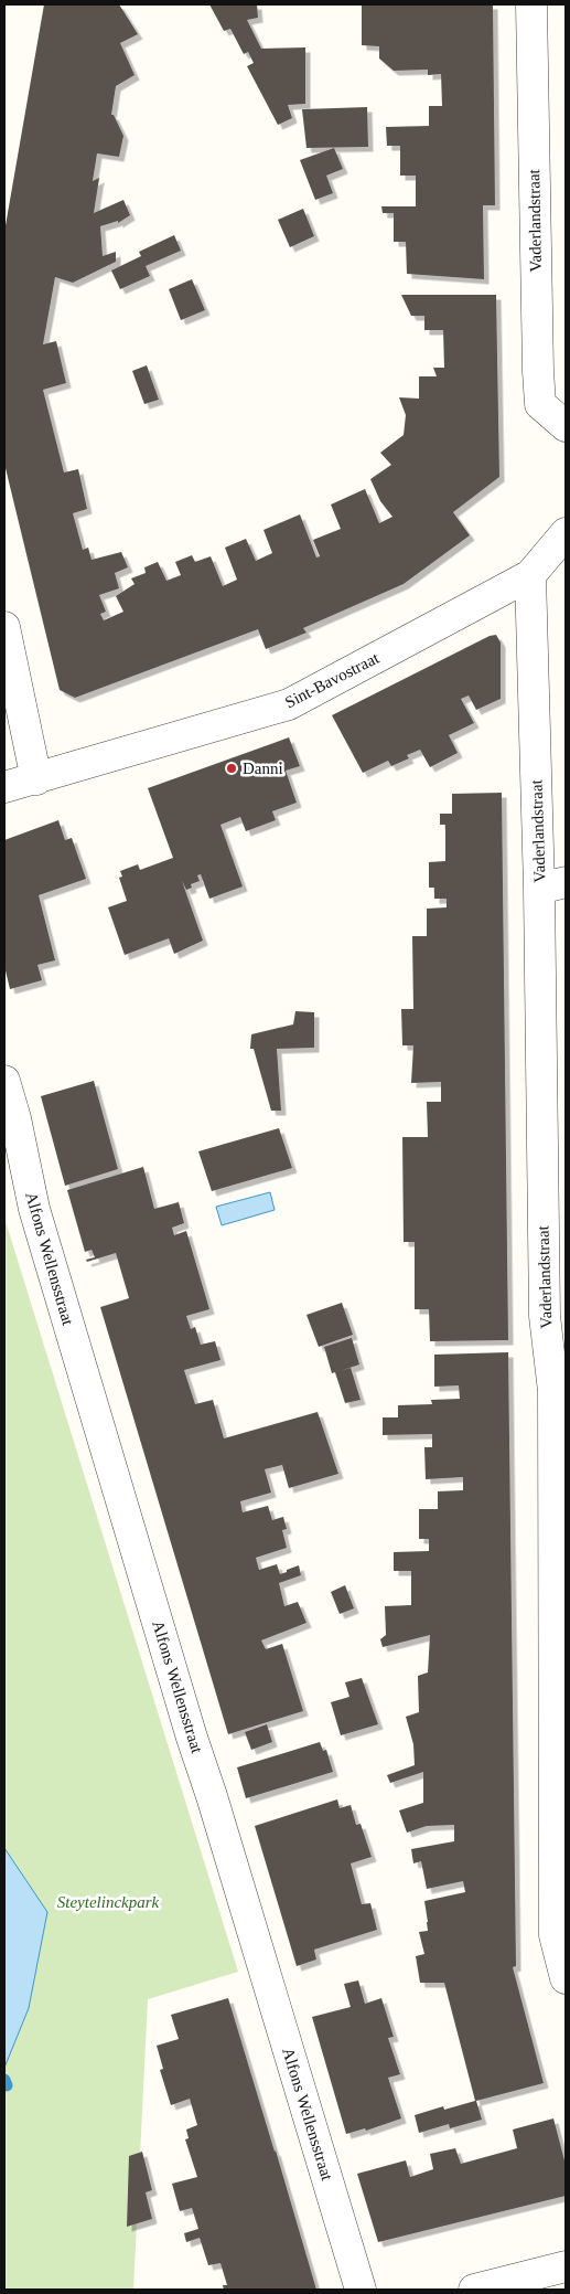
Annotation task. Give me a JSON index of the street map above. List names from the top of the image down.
{
  "streets": {
    "street": ["Vaderlandstraat", "Sint-Bavostraat", "Alfons Wellensstraat"]
  },
  "crossings": [
    ["Vaderlandstraat", "Sint-Bavostraat"]
  ],
  "parks": ["Steytelinckpark"],
  "places": ["Danni"]
}
